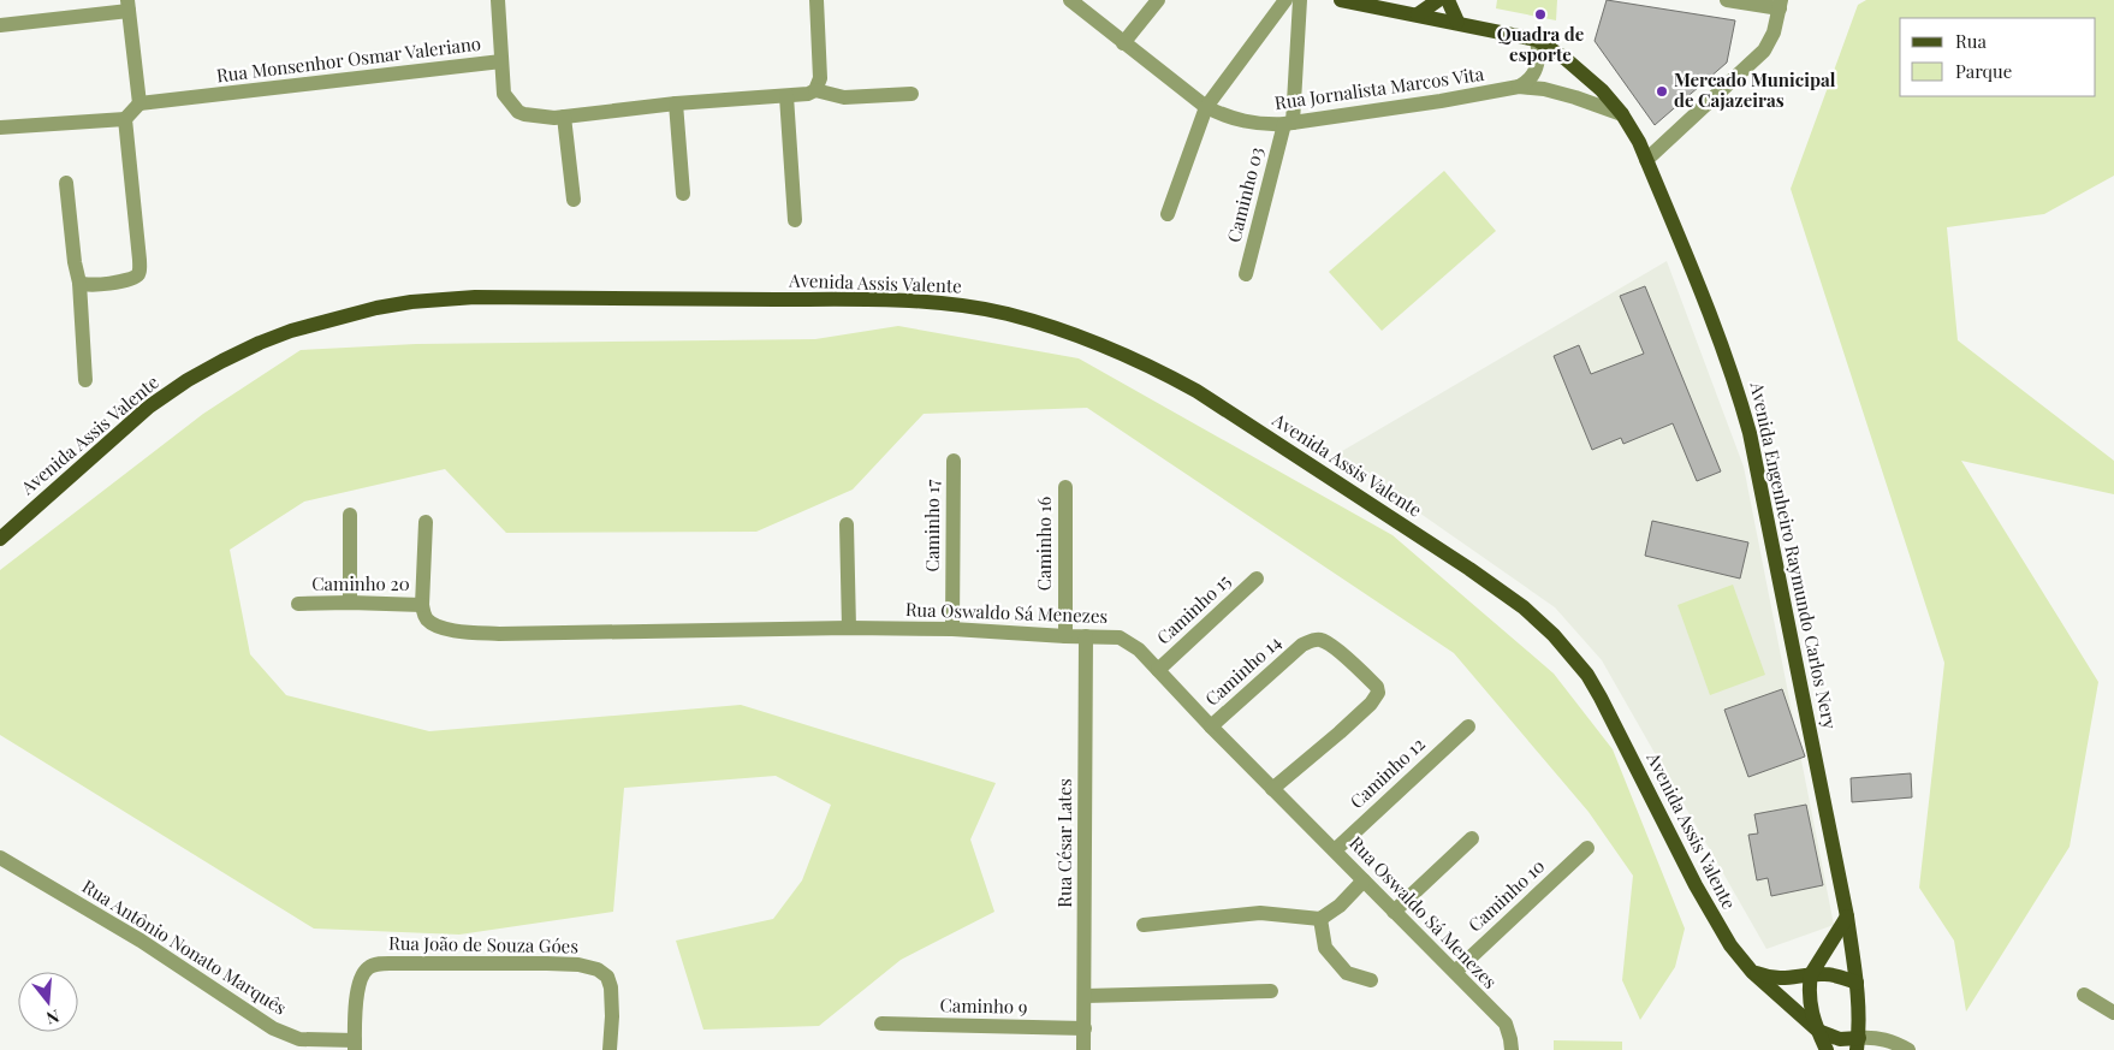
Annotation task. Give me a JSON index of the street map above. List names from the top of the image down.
{
  "streets": {
    "main road": ["Avenida Assis Valente", "Avenida Engenheiro Raymundo Carlos Nery"],
    "street": [
      "Rua Monsenhor Osmar Valeriano",
      "Rua Jornalista Marcos Vita",
      "Caminho 03",
      "Caminho 17",
      "Caminho 16",
      "Caminho 20",
      "Caminho 15",
      "Rua Oswaldo Sá Menezes",
      "Caminho 14",
      "Caminho 12",
      "Rua César Lates",
      "Caminho 10",
      "Rua João de Souza Góes",
      "Rua Antônio Nonato Marquês",
      "Caminho 9"
    ]
  },
  "crossings": [
    ["Rua Jornalista Marcos Vita", "Caminho 03"],
    ["Rua Jornalista Marcos Vita", "Avenida Engenheiro Raymundo Carlos Nery"],
    ["Caminho 17", "Rua Oswaldo Sá Menezes"],
    ["Caminho 16", "Rua Oswaldo Sá Menezes"],
    ["Caminho 20", "Rua Oswaldo Sá Menezes"],
    ["Caminho 15", "Rua Oswaldo Sá Menezes"],
    ["Rua Oswaldo Sá Menezes", "Caminho 14"],
    ["Rua Oswaldo Sá Menezes", "Caminho 12"],
    ["Rua Oswaldo Sá Menezes", "Rua César Lates"],
    ["Rua Oswaldo Sá Menezes", "Caminho 10"],
    ["Rua César Lates", "Caminho 9"],
    ["Rua João de Souza Góes", "Rua Antônio Nonato Marquês"]
  ],
  "places": ["Quadra de esporte", "Mercado Municipal de Cajazeiras"],
  "legend": ["Rua", "Parque"],
  "north": "bottom"
}
